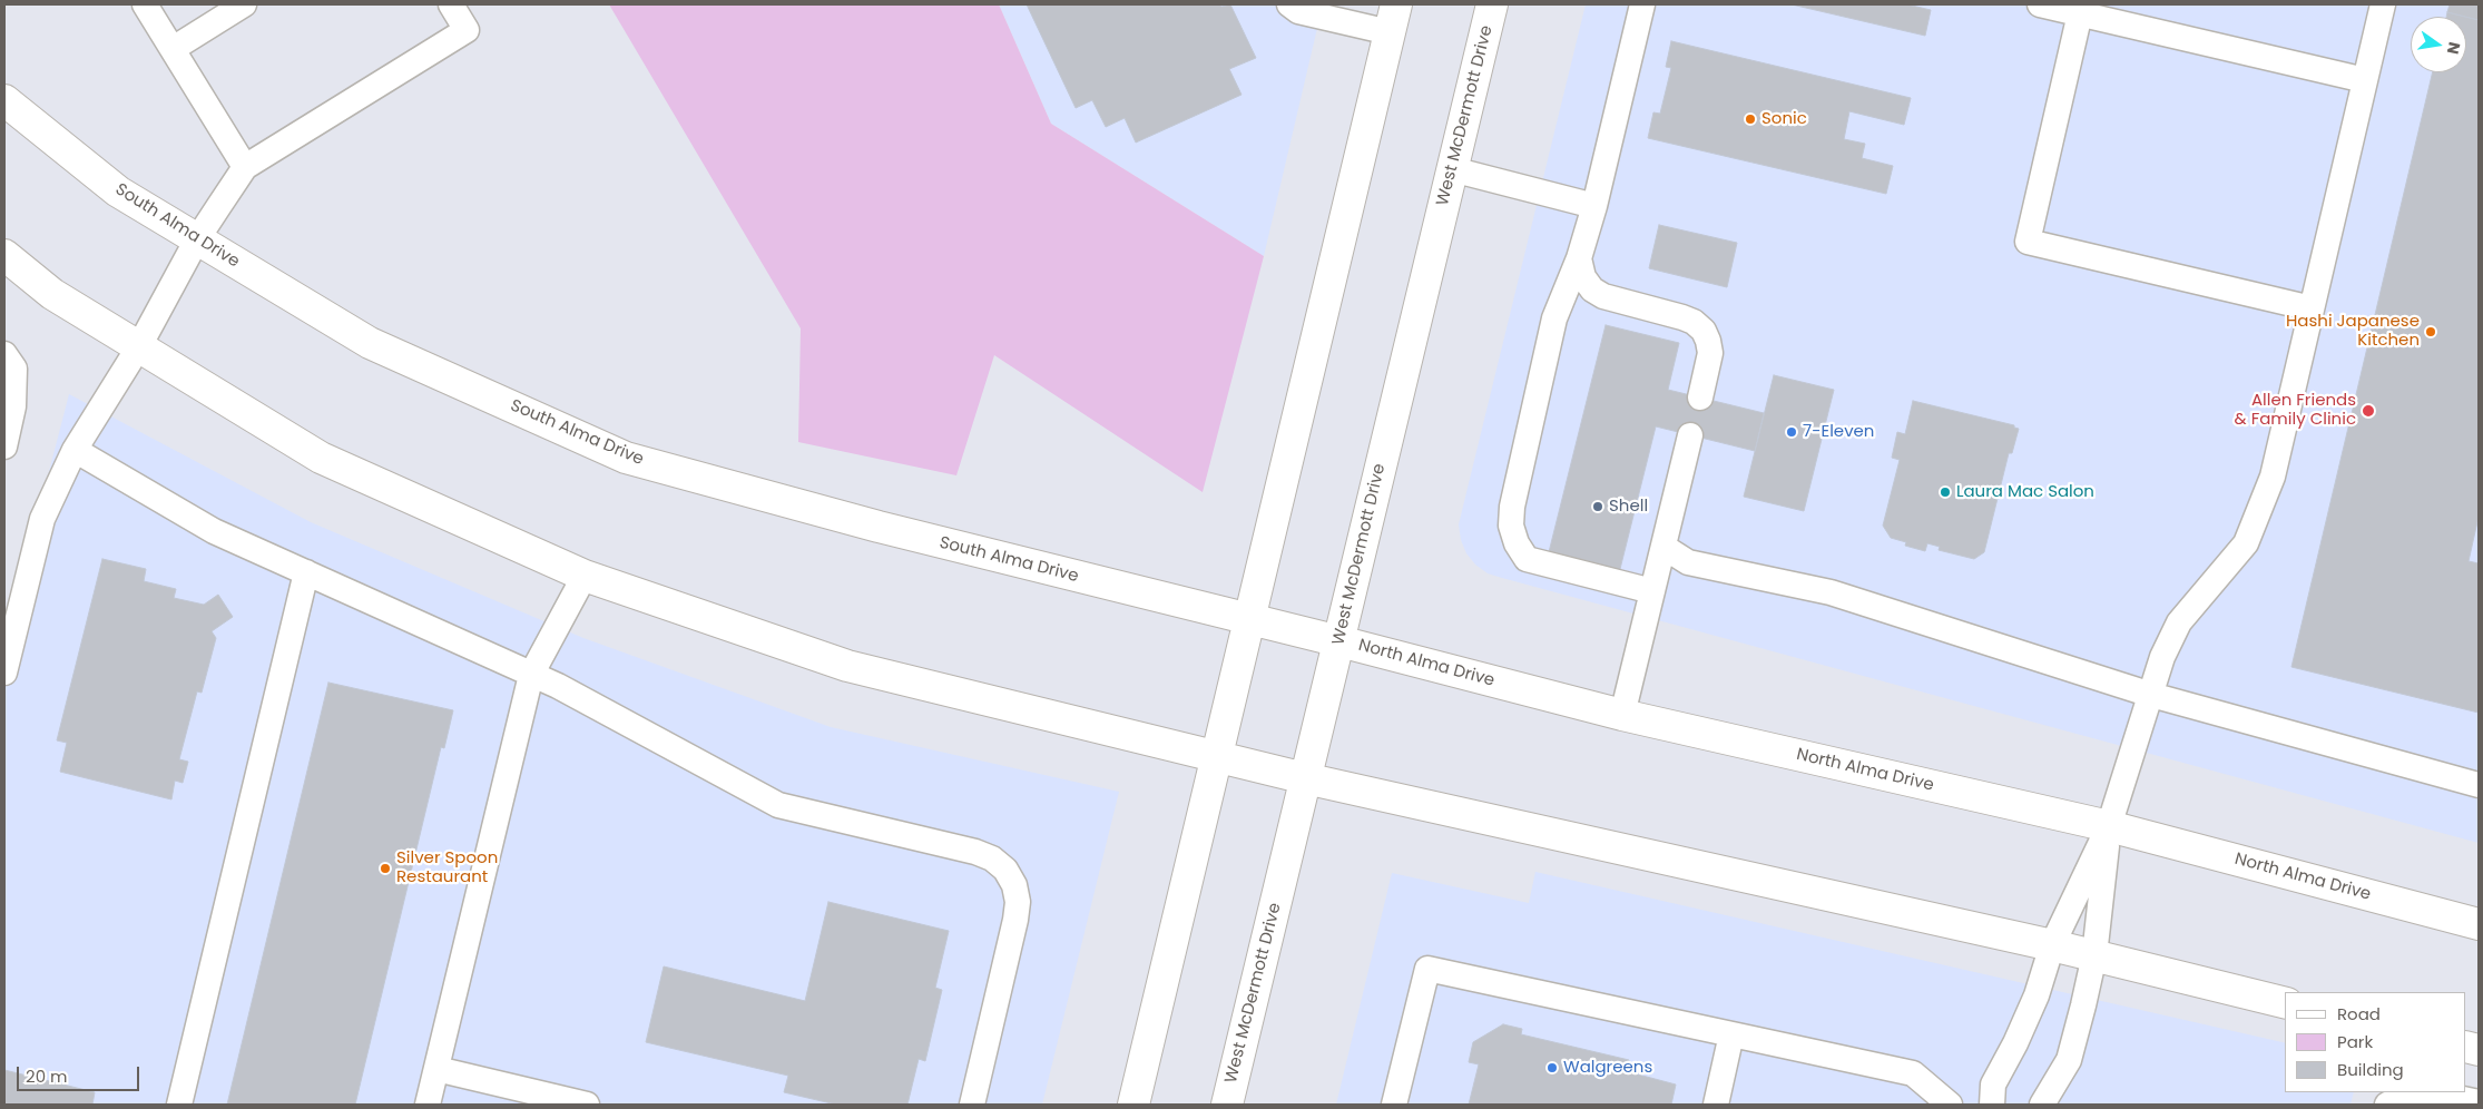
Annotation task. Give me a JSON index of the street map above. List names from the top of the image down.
{
  "streets": {
    "main road": ["West McDermott Drive", "South Alma Drive", "North Alma Drive"]
  },
  "crossings": [
    ["West McDermott Drive", "North Alma Drive"],
    ["South Alma Drive", "North Alma Drive"]
  ],
  "places": [
    "Sonic",
    "Hashi Japanese Kitchen",
    "Allen Friends & Family Clinic",
    "7-Eleven",
    "Laura Mac Salon",
    "Shell",
    "Silver Spoon Restaurant",
    "Walgreens"
  ],
  "legend": ["Road", "Park", "Building"],
  "scale_bar": "20 m",
  "north": "right"
}
